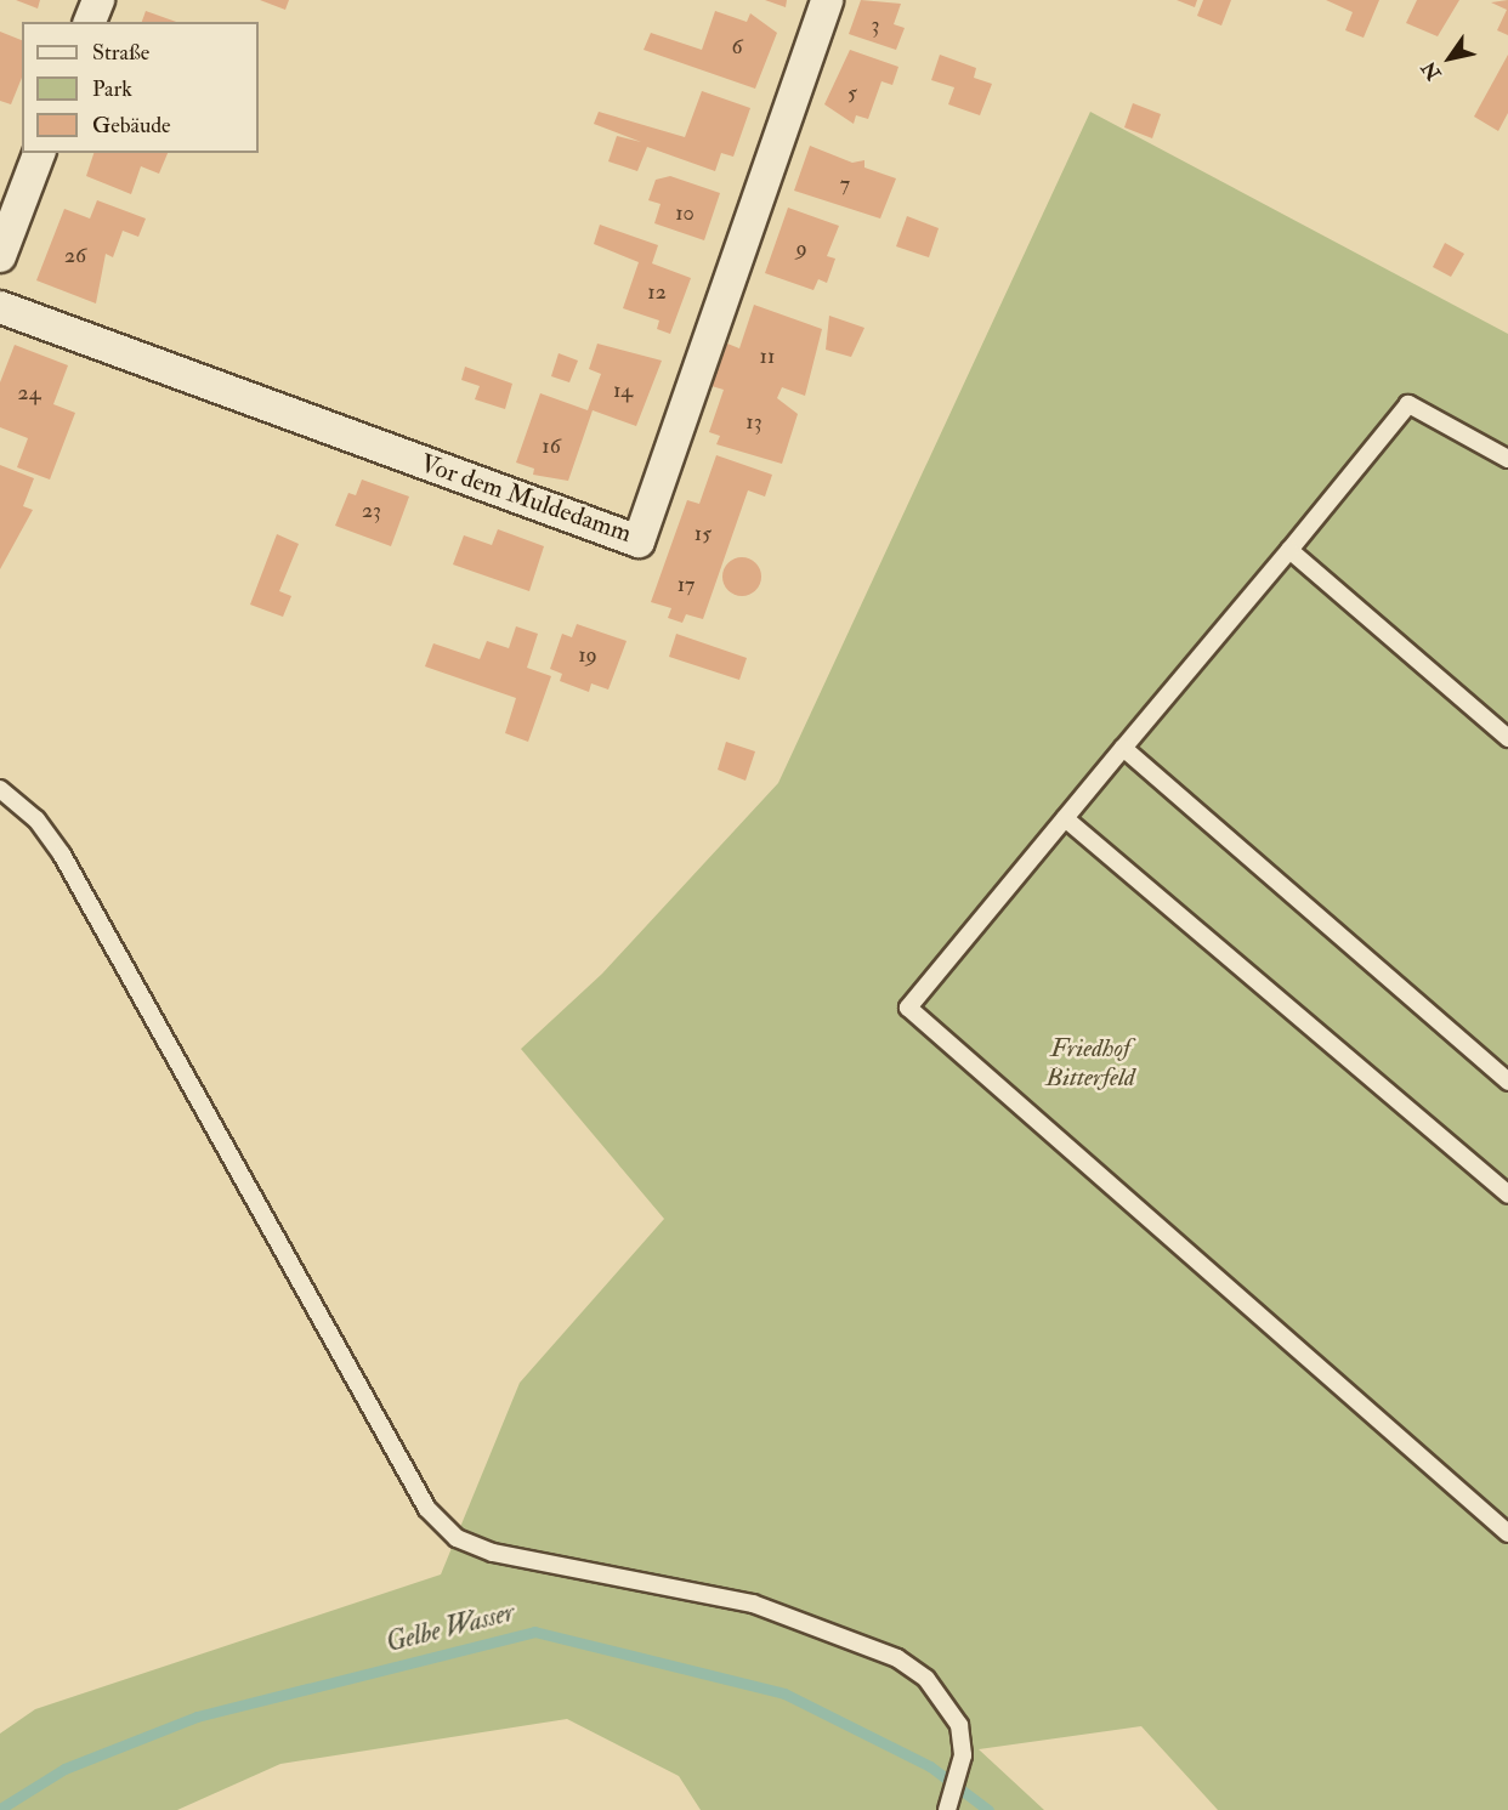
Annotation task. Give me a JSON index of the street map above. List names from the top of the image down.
{
  "streets": {
    "street": ["Vor dem Muldedamm"]
  },
  "water": ["Gelbe Wasser"],
  "parks": ["Friedhof Bitterfeld"],
  "house_numbers": [
    "3",
    "6",
    "5",
    "7",
    "10",
    "9",
    "26",
    "12",
    "11",
    "14",
    "24",
    "13",
    "16",
    "23",
    "15",
    "17",
    "19"
  ],
  "legend": ["Straße", "Park", "Gebäude"],
  "north": "bottom left"
}
